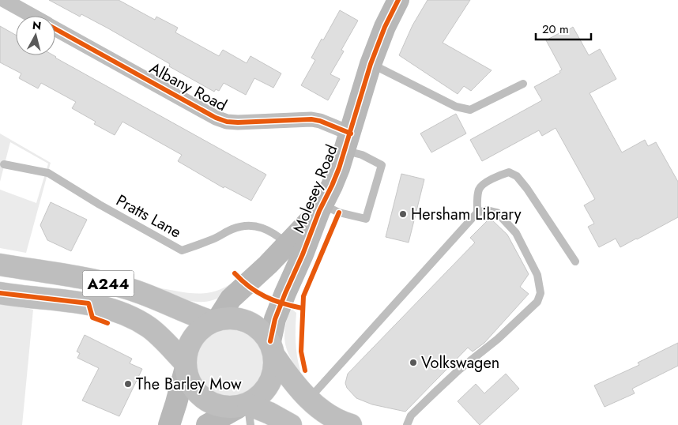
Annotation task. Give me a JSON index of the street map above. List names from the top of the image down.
{
  "streets": {
    "main road": ["A244"],
    "street": ["Albany Road", "Molesey Road"],
    "lane": ["Pratts Lane"]
  },
  "crossings": [
    ["Albany Road", "Molesey Road"],
    ["Molesey Road", "Pratts Lane"],
    ["Molesey Road", "A244"]
  ],
  "places": ["Hersham Library", "Volkswagen", "The Barley Mow"],
  "scale_bar": "20 m",
  "north": "top"
}
